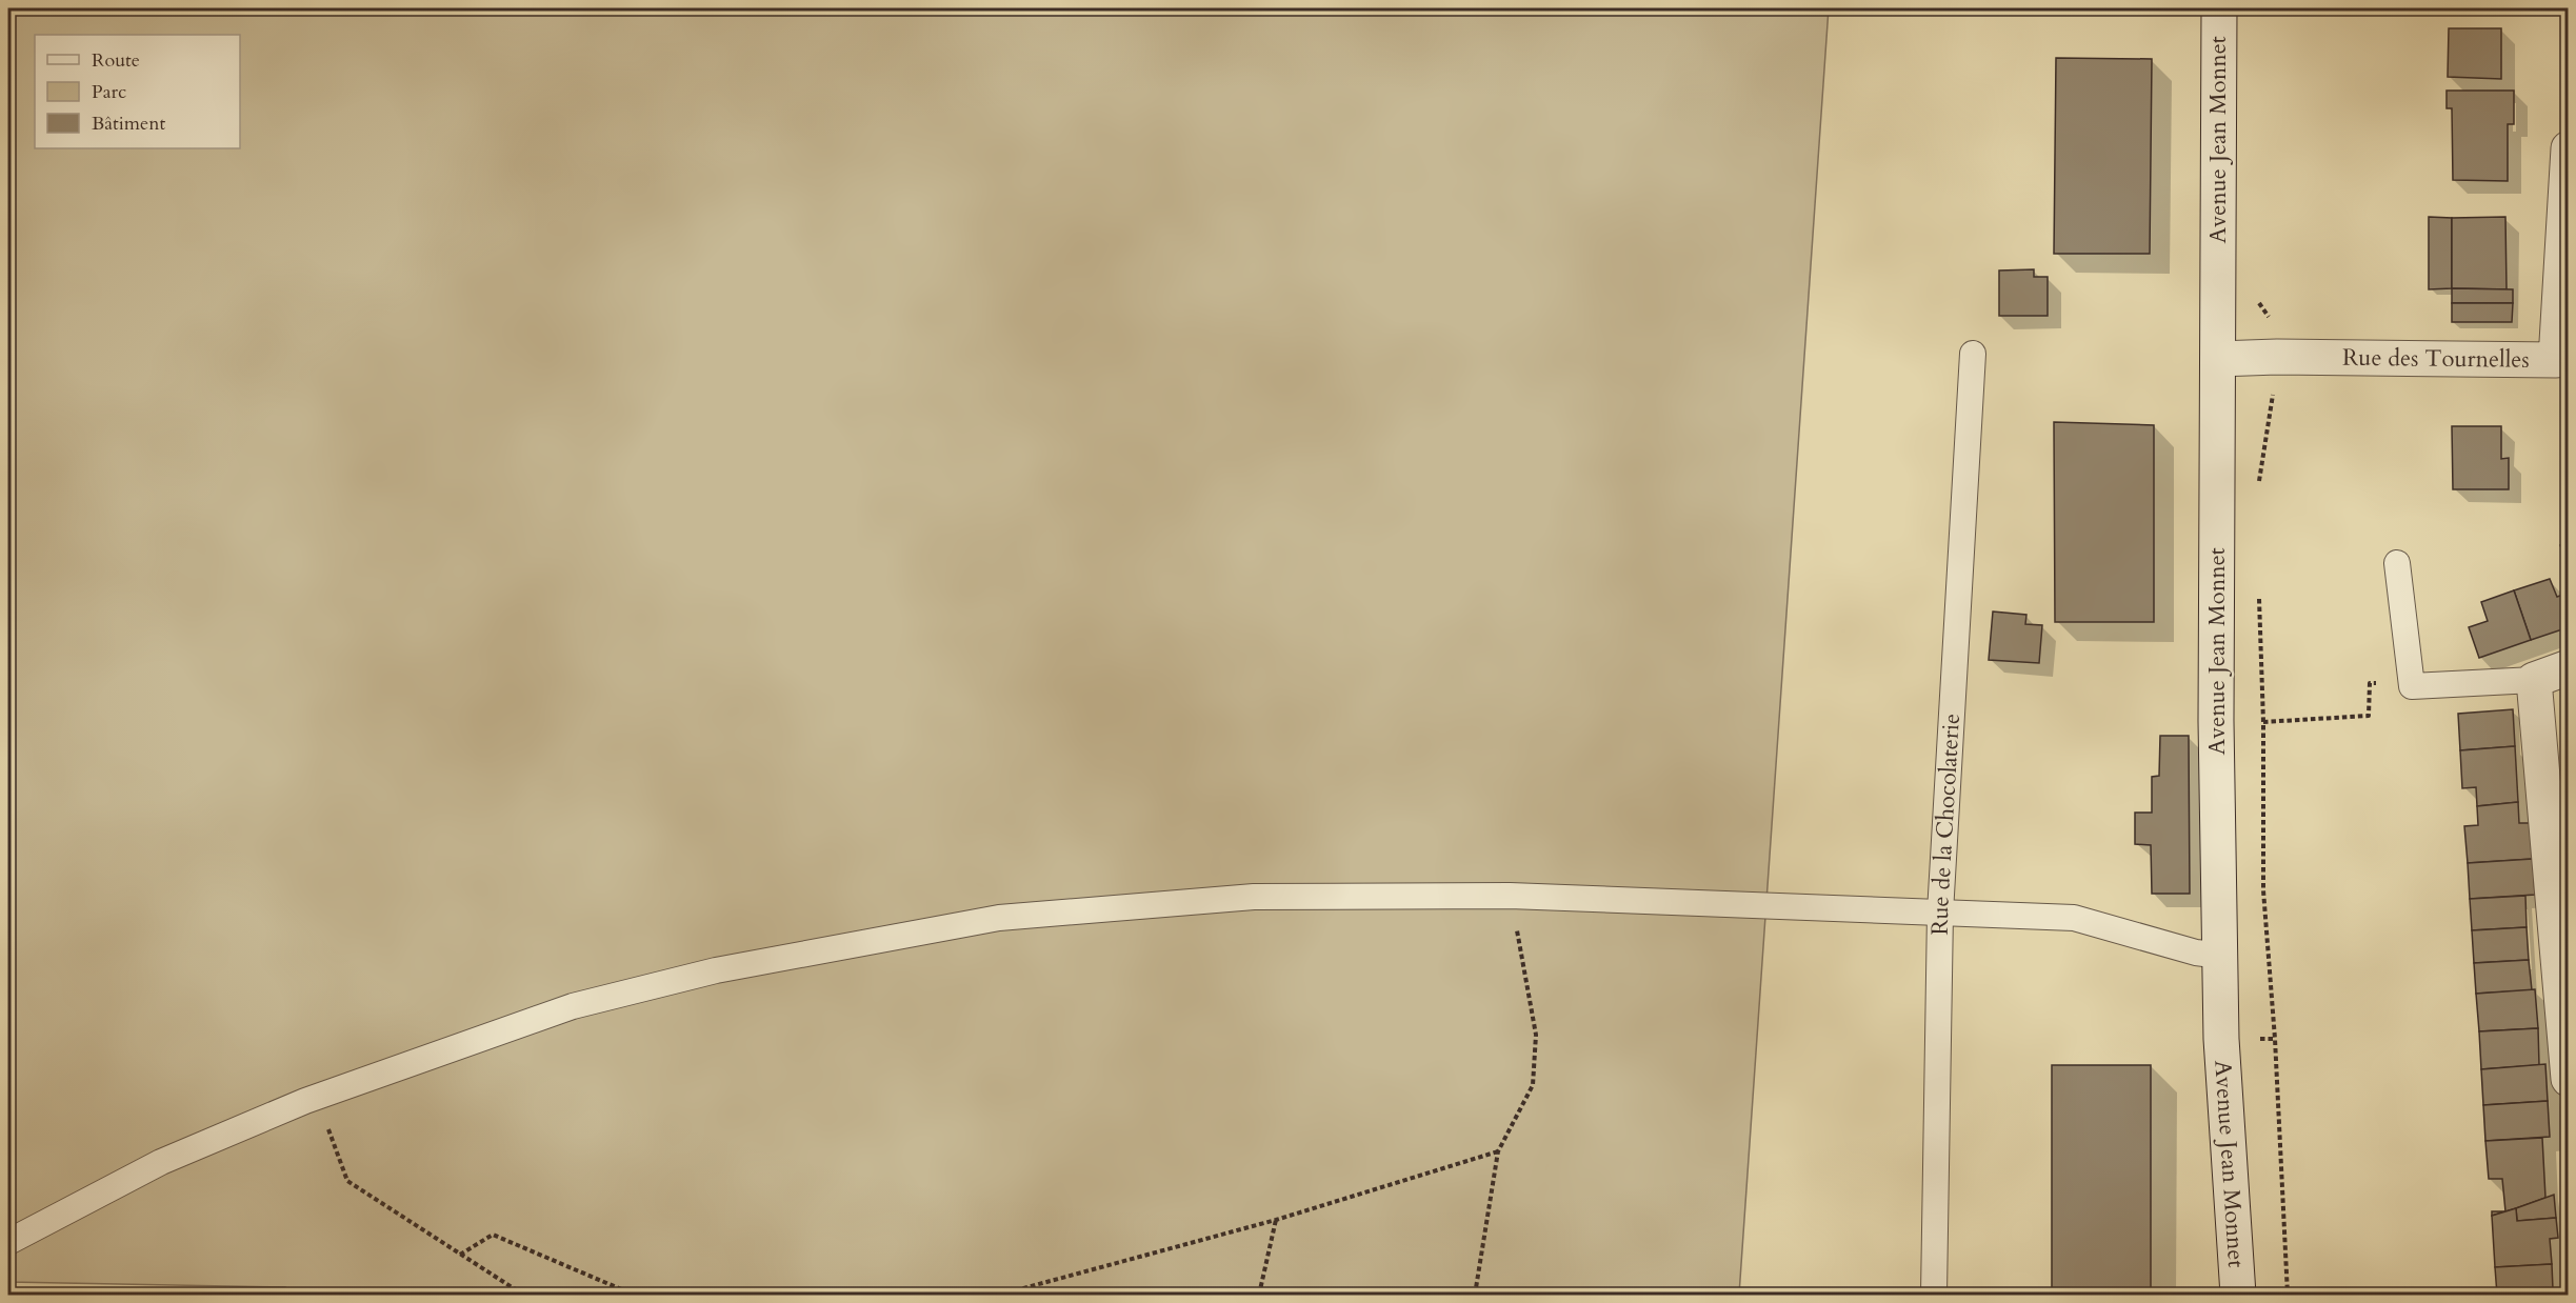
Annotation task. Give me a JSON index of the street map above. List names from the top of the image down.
{
  "streets": {
    "main road": ["Avenue Jean Monnet", "Rue des Tournelles"],
    "lane": ["Rue de la Chocolaterie"]
  },
  "crossings": [
    ["Avenue Jean Monnet", "Rue des Tournelles"]
  ],
  "legend": ["Route", "Parc", "Bâtiment"]
}
